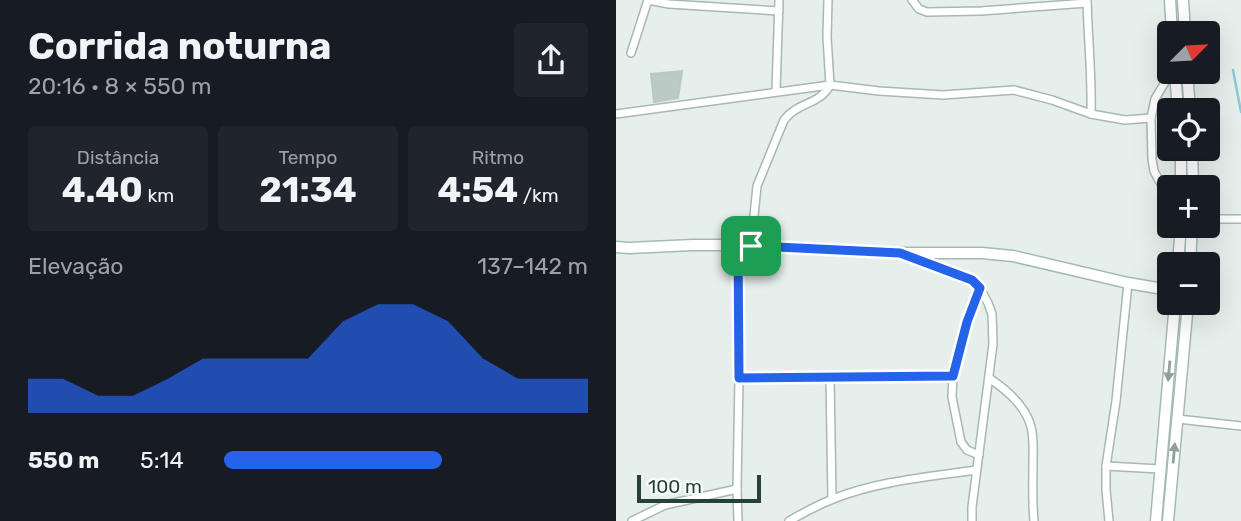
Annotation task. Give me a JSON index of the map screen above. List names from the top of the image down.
{
  "scale_bar": "100 m",
  "north": "top right",
  "page": {
    "heading": ["Corrida noturna", "20:16 · 8 × 550 m"],
    "map_buttons": ["+", "−"],
    "stats": [
      ["Distância", "4.40 km"],
      ["Tempo", "21:34"],
      ["Ritmo", "4:54 /km"]
    ],
    "chart": ["Elevação", "137–142 m"],
    "list": [
      {
        "name": "550 m",
        "note": "5:14"
      }
    ],
    "scale": "100 m"
  }
}
